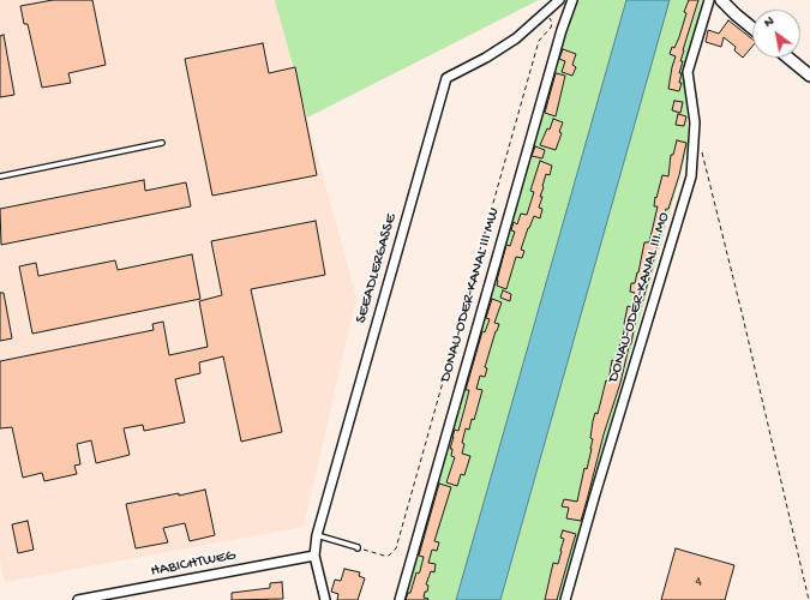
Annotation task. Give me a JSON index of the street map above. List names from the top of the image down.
{
  "streets": {
    "street": [
      "SEEADLERGASSE",
      "DONAU-ODER-KANAL III MW",
      "DONAU-ODER-KANAL III MO",
      "HABICHTWEG"
    ]
  },
  "crossings": [
    ["SEEADLERGASSE", "HABICHTWEG"]
  ],
  "house_numbers": ["4"],
  "north": "top left"
}
